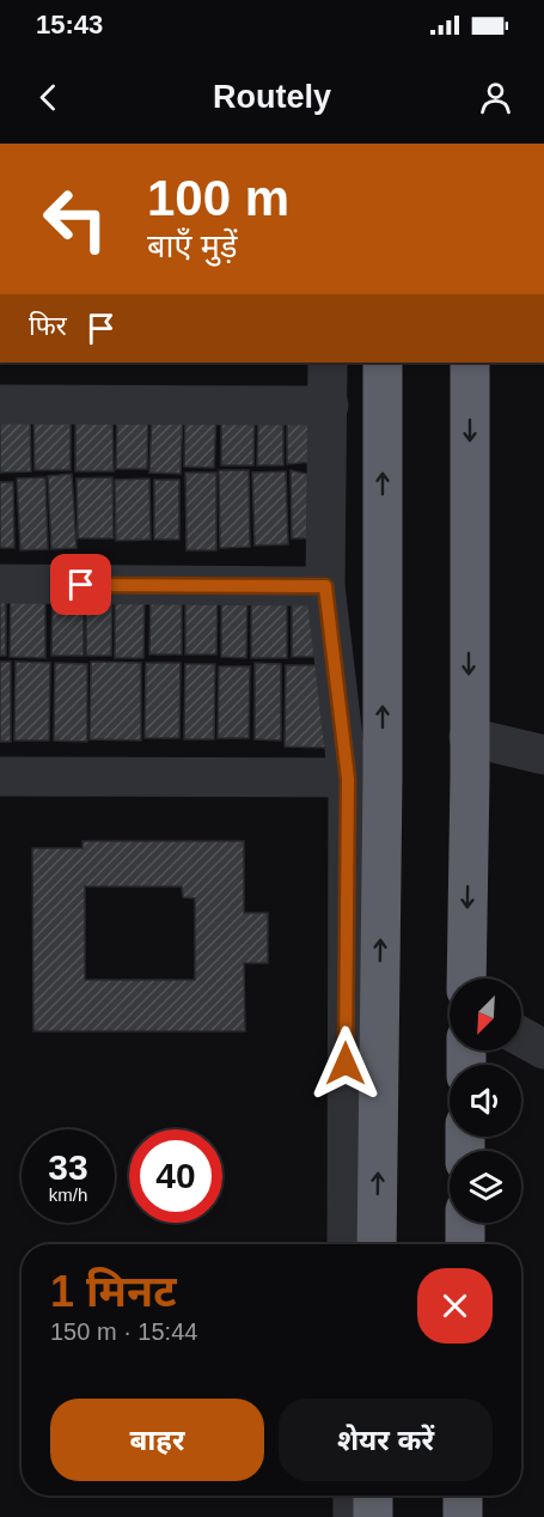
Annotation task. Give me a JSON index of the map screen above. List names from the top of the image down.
{
  "north": "bottom left",
  "page": {
    "status": "15:43",
    "header": "Routely",
    "turn": ["100 m", "बाएँ मुड़ें"],
    "then": "फिर",
    "speed": "33 km/h",
    "limit": "40",
    "heading": ["1 मिनट", "150 m · 15:44"],
    "buttons": ["बाहर", "शेयर करें"]
  }
}
